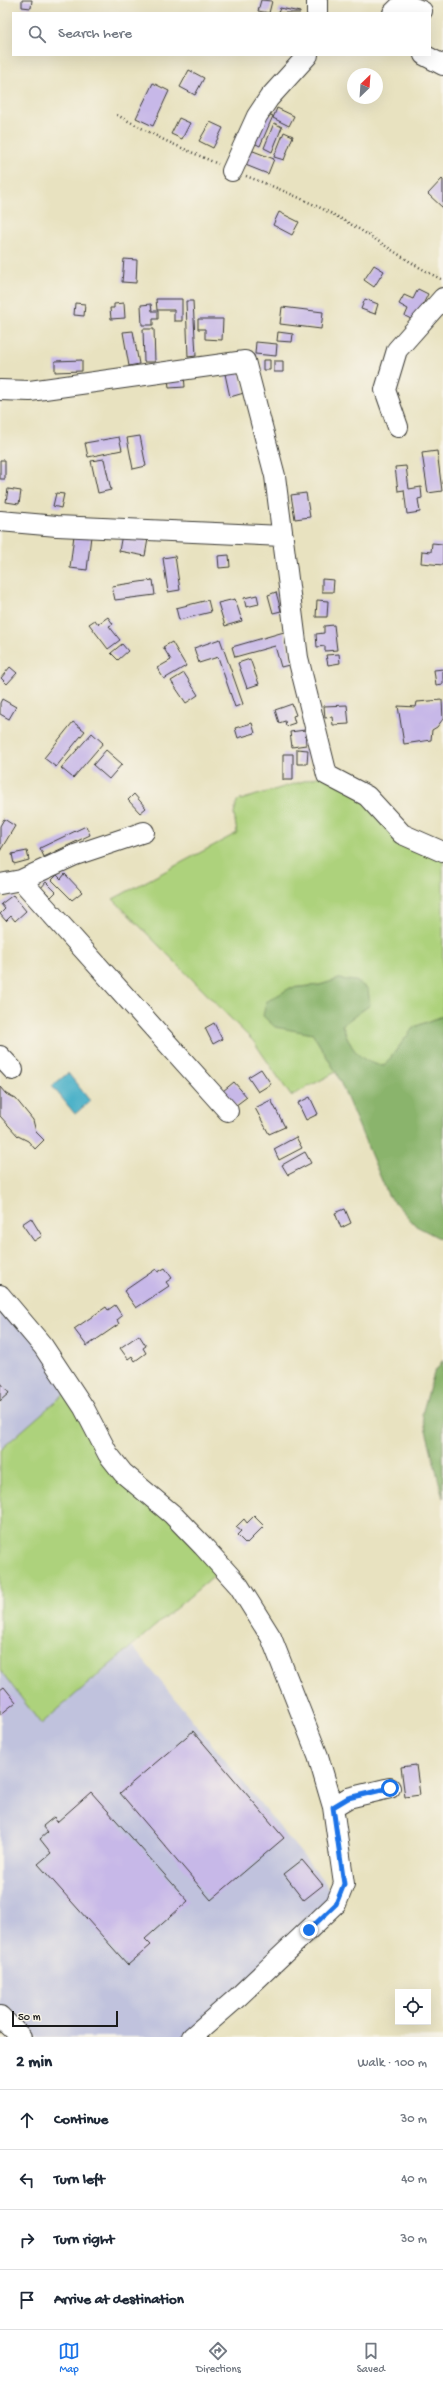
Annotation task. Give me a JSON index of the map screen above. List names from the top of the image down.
{
  "scale_bar": "50 m",
  "north": "top right",
  "page": {
    "search": "Search here",
    "scale": "50 m",
    "heading": ["2 min", "Walk · 100 m"],
    "list": [
      ["Continue", "30 m"],
      ["Turn left", "40 m"],
      ["Turn right", "30 m"],
      "Arrive at destination"
    ],
    "nav": ["Map", "Directions", "Saved"]
  }
}
